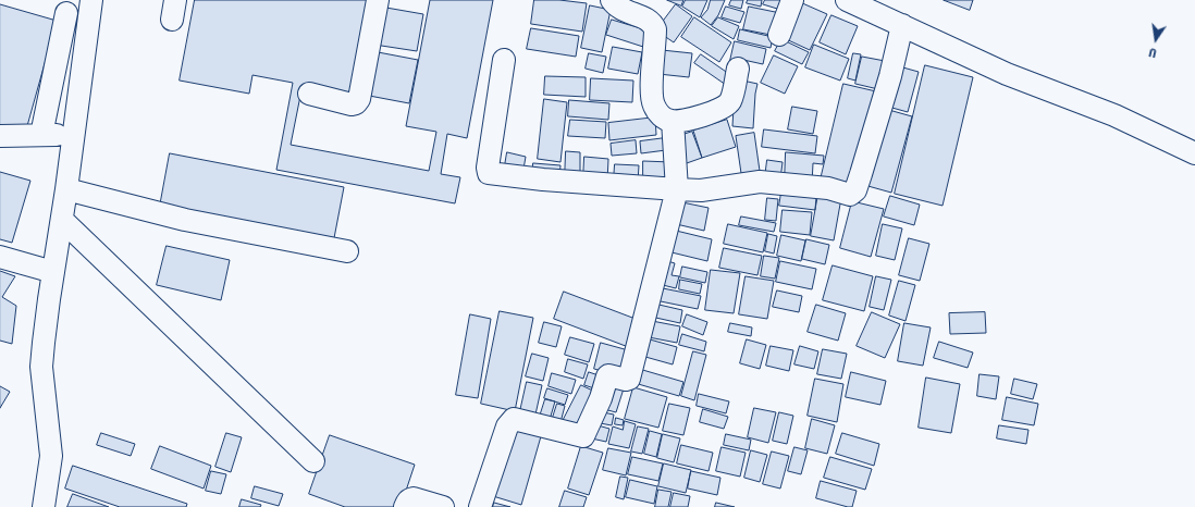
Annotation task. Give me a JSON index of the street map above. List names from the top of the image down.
{
  "north": "bottom"
}
